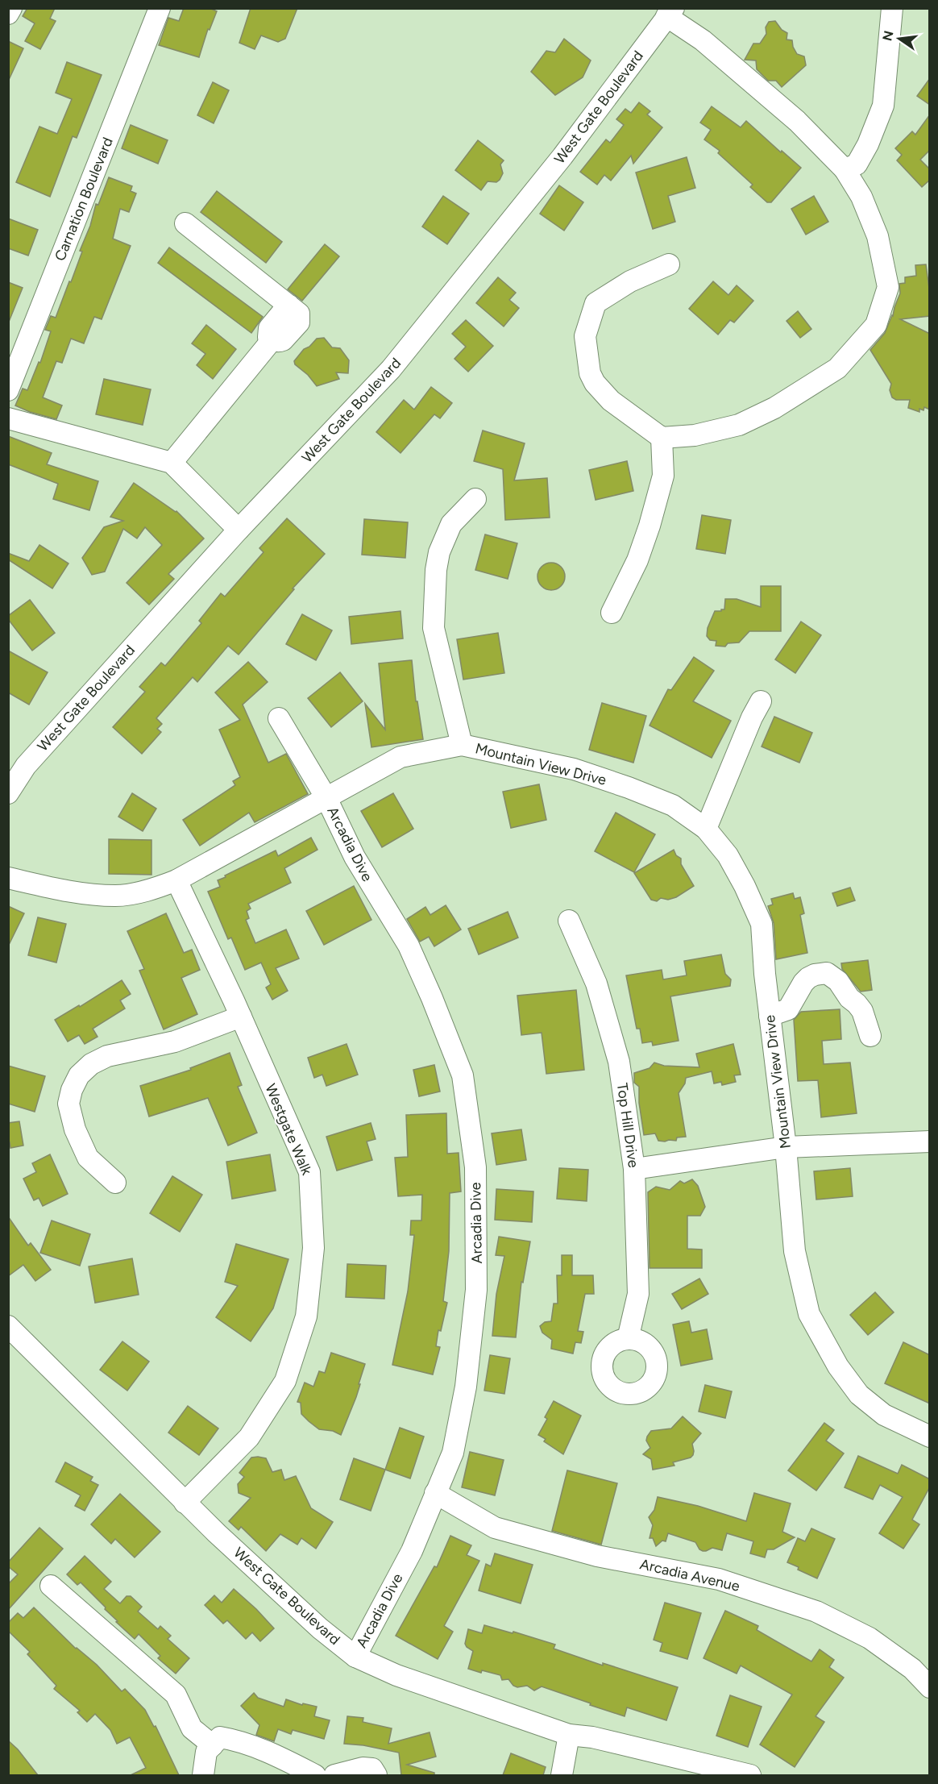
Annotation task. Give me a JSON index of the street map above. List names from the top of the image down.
{
  "streets": {
    "street": [
      "West Gate Boulevard",
      "Carnation Boulevard",
      "Mountain View Drive",
      "Arcadia Dive",
      "Top Hill Drive",
      "Westgate Walk",
      "Arcadia Avenue"
    ]
  },
  "crossings": [
    ["West Gate Boulevard", "Arcadia Dive"],
    ["West Gate Boulevard", "Westgate Walk"],
    ["Mountain View Drive", "Arcadia Dive"],
    ["Mountain View Drive", "Westgate Walk"],
    ["Arcadia Dive", "Arcadia Avenue"]
  ],
  "north": "left"
}
